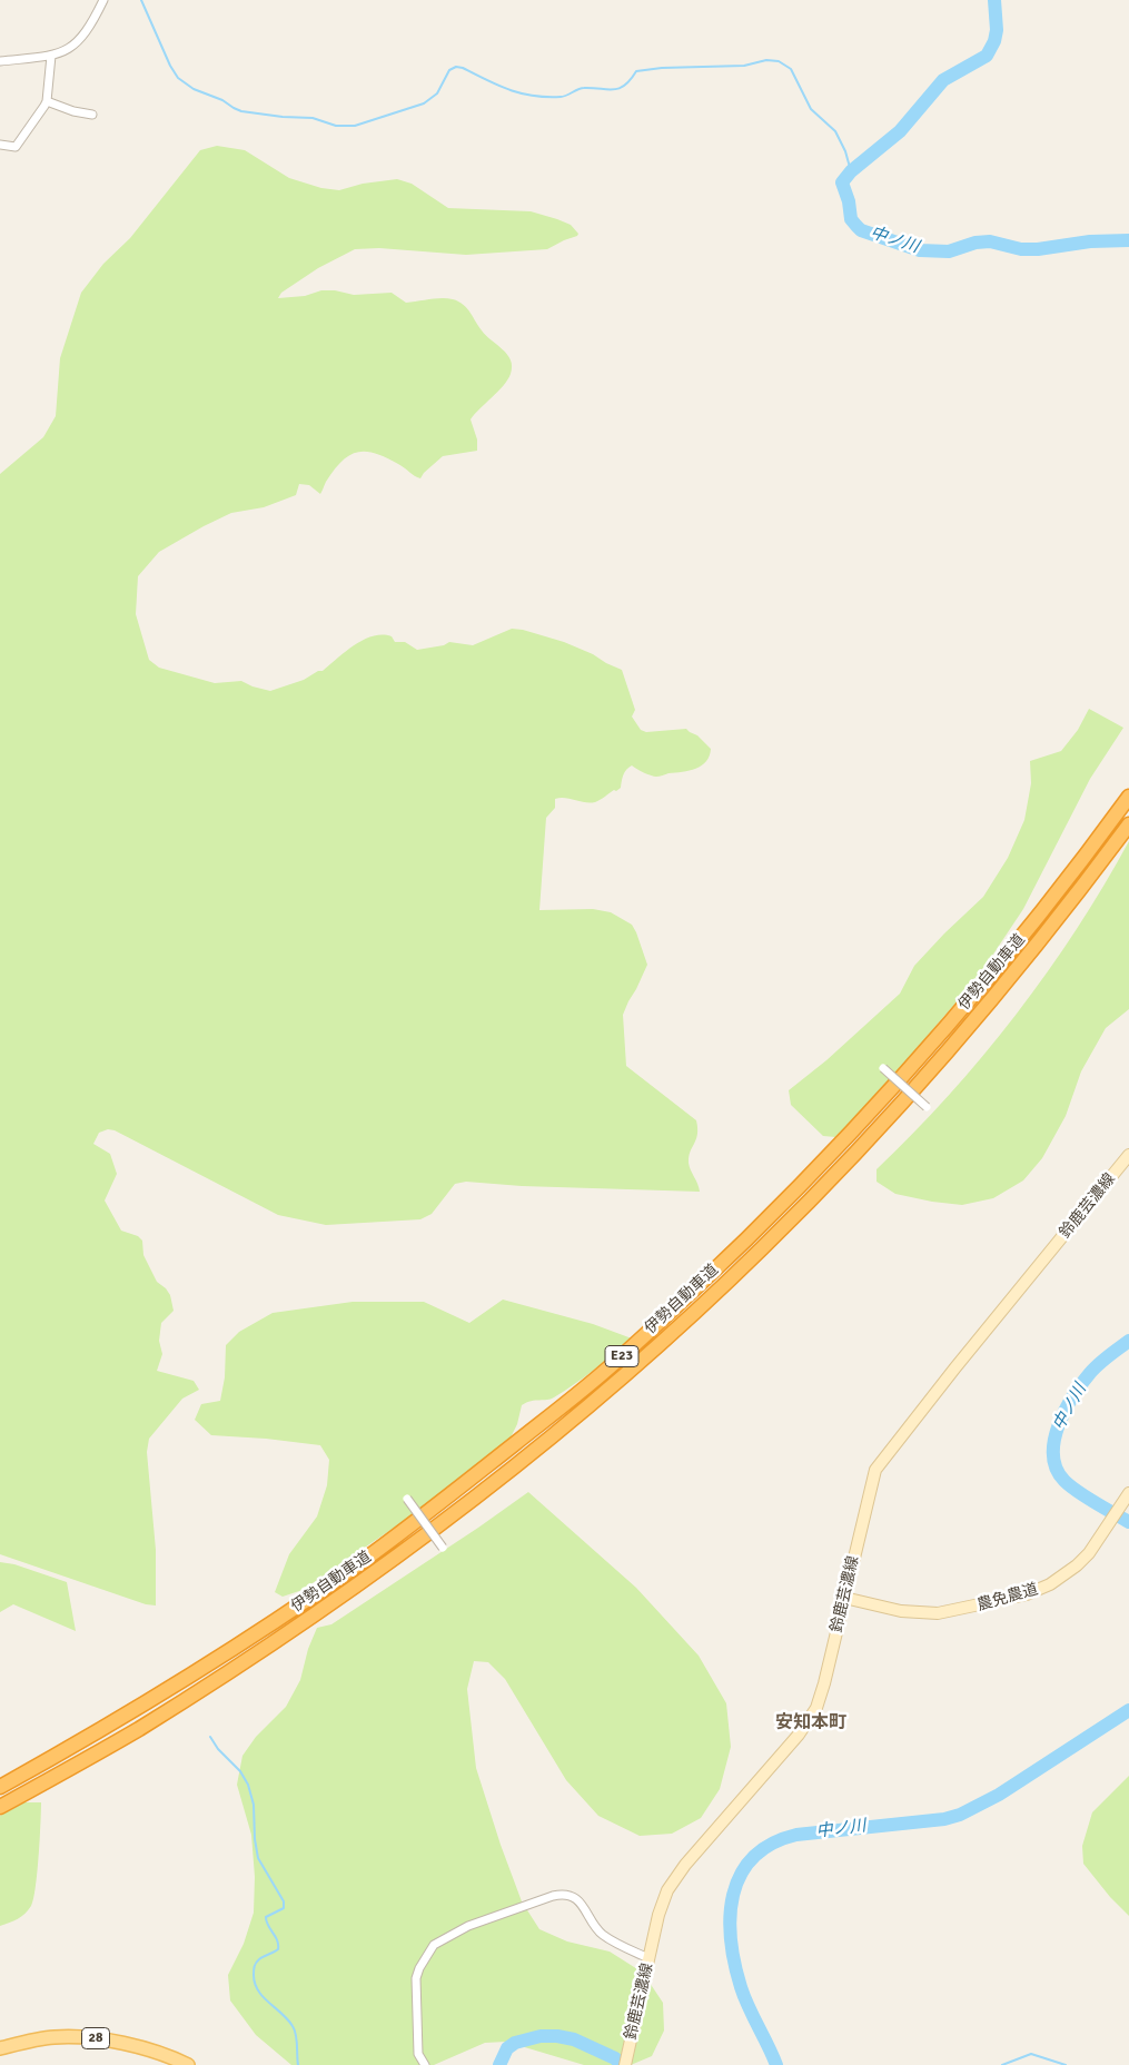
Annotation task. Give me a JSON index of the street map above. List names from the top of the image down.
{
  "streets": {
    "highway": ["伊勢自動車道", "E23"],
    "main road": ["鈴鹿芸濃線", "農免農道", "28"]
  },
  "crossings": [
    ["鈴鹿芸濃線", "農免農道"]
  ],
  "districts": ["安知本町"],
  "water": ["中ノ川"]
}
